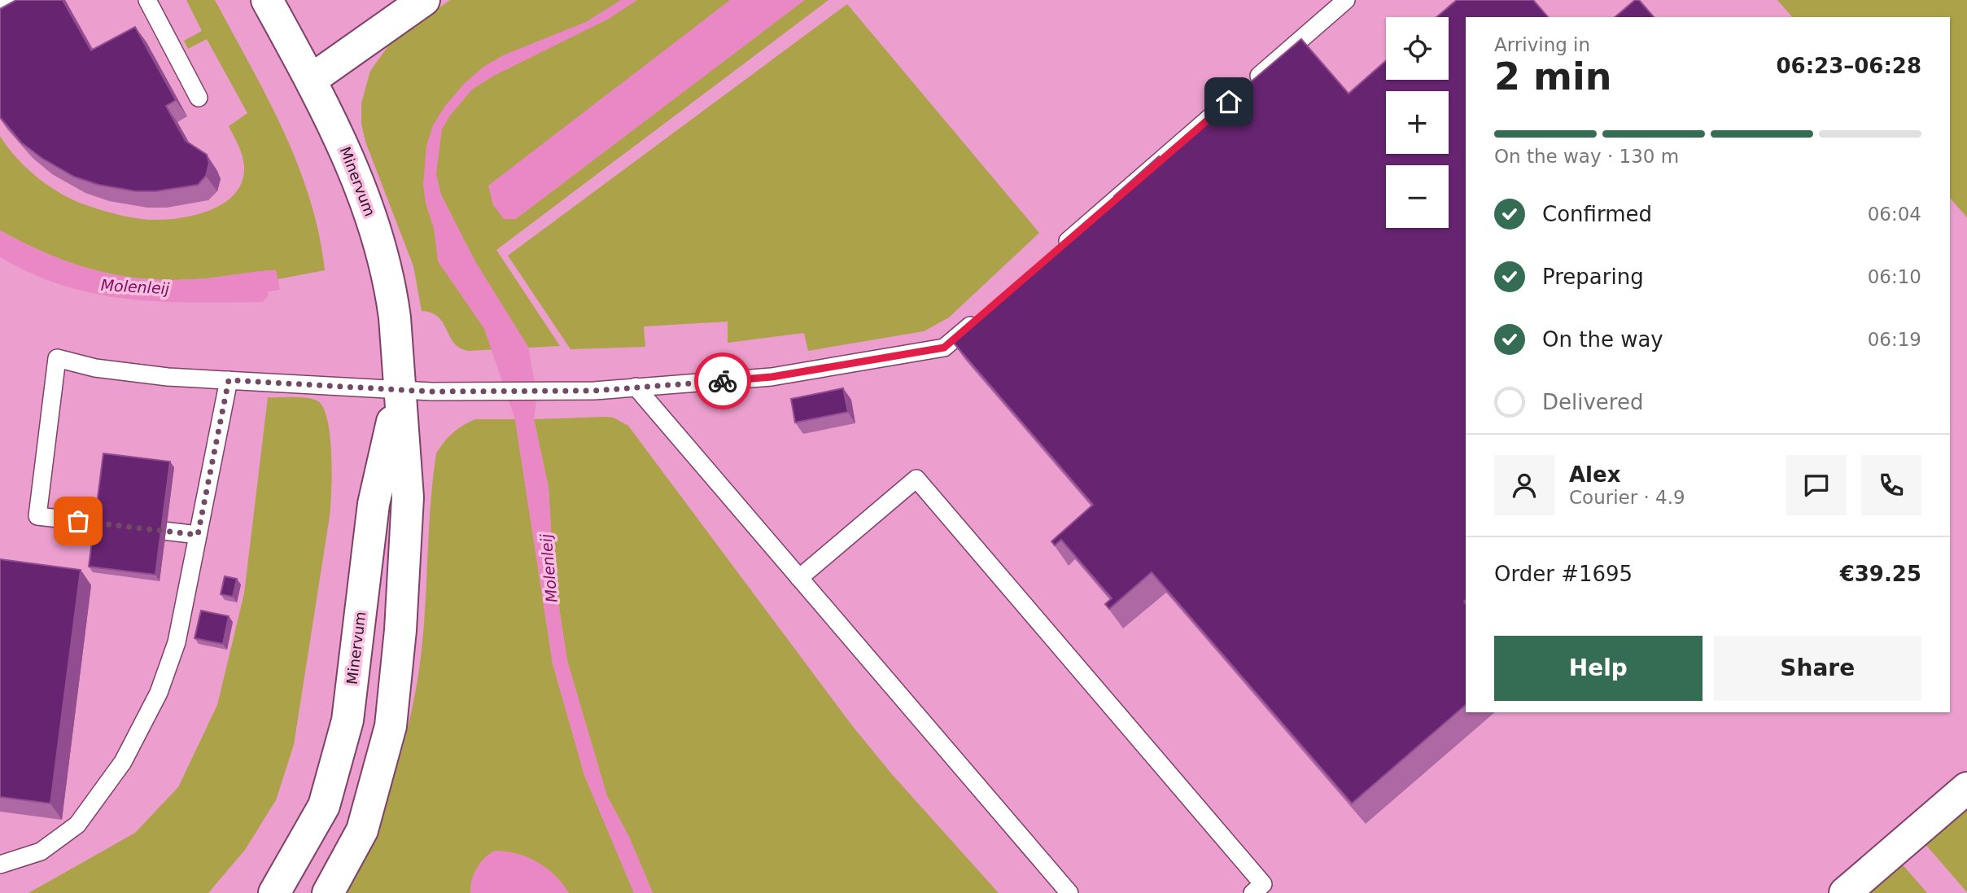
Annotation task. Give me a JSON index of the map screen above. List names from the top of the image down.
{
  "streets": {
    "street": ["Minervum"]
  },
  "water": ["Molenleij"],
  "page": {
    "map_buttons": ["+", "−"],
    "heading": ["2 min", "Arriving in", "06:23–06:28"],
    "panel": [
      "Alex",
      "Courier · 4.9",
      "Order #1695",
      "€39.25"
    ],
    "bar": "On the way · 130 m",
    "list": [
      ["Confirmed", "06:04"],
      ["Preparing", "06:10"],
      ["On the way", "06:19"],
      "Delivered"
    ],
    "buttons": ["Help", "Share"]
  }
}
